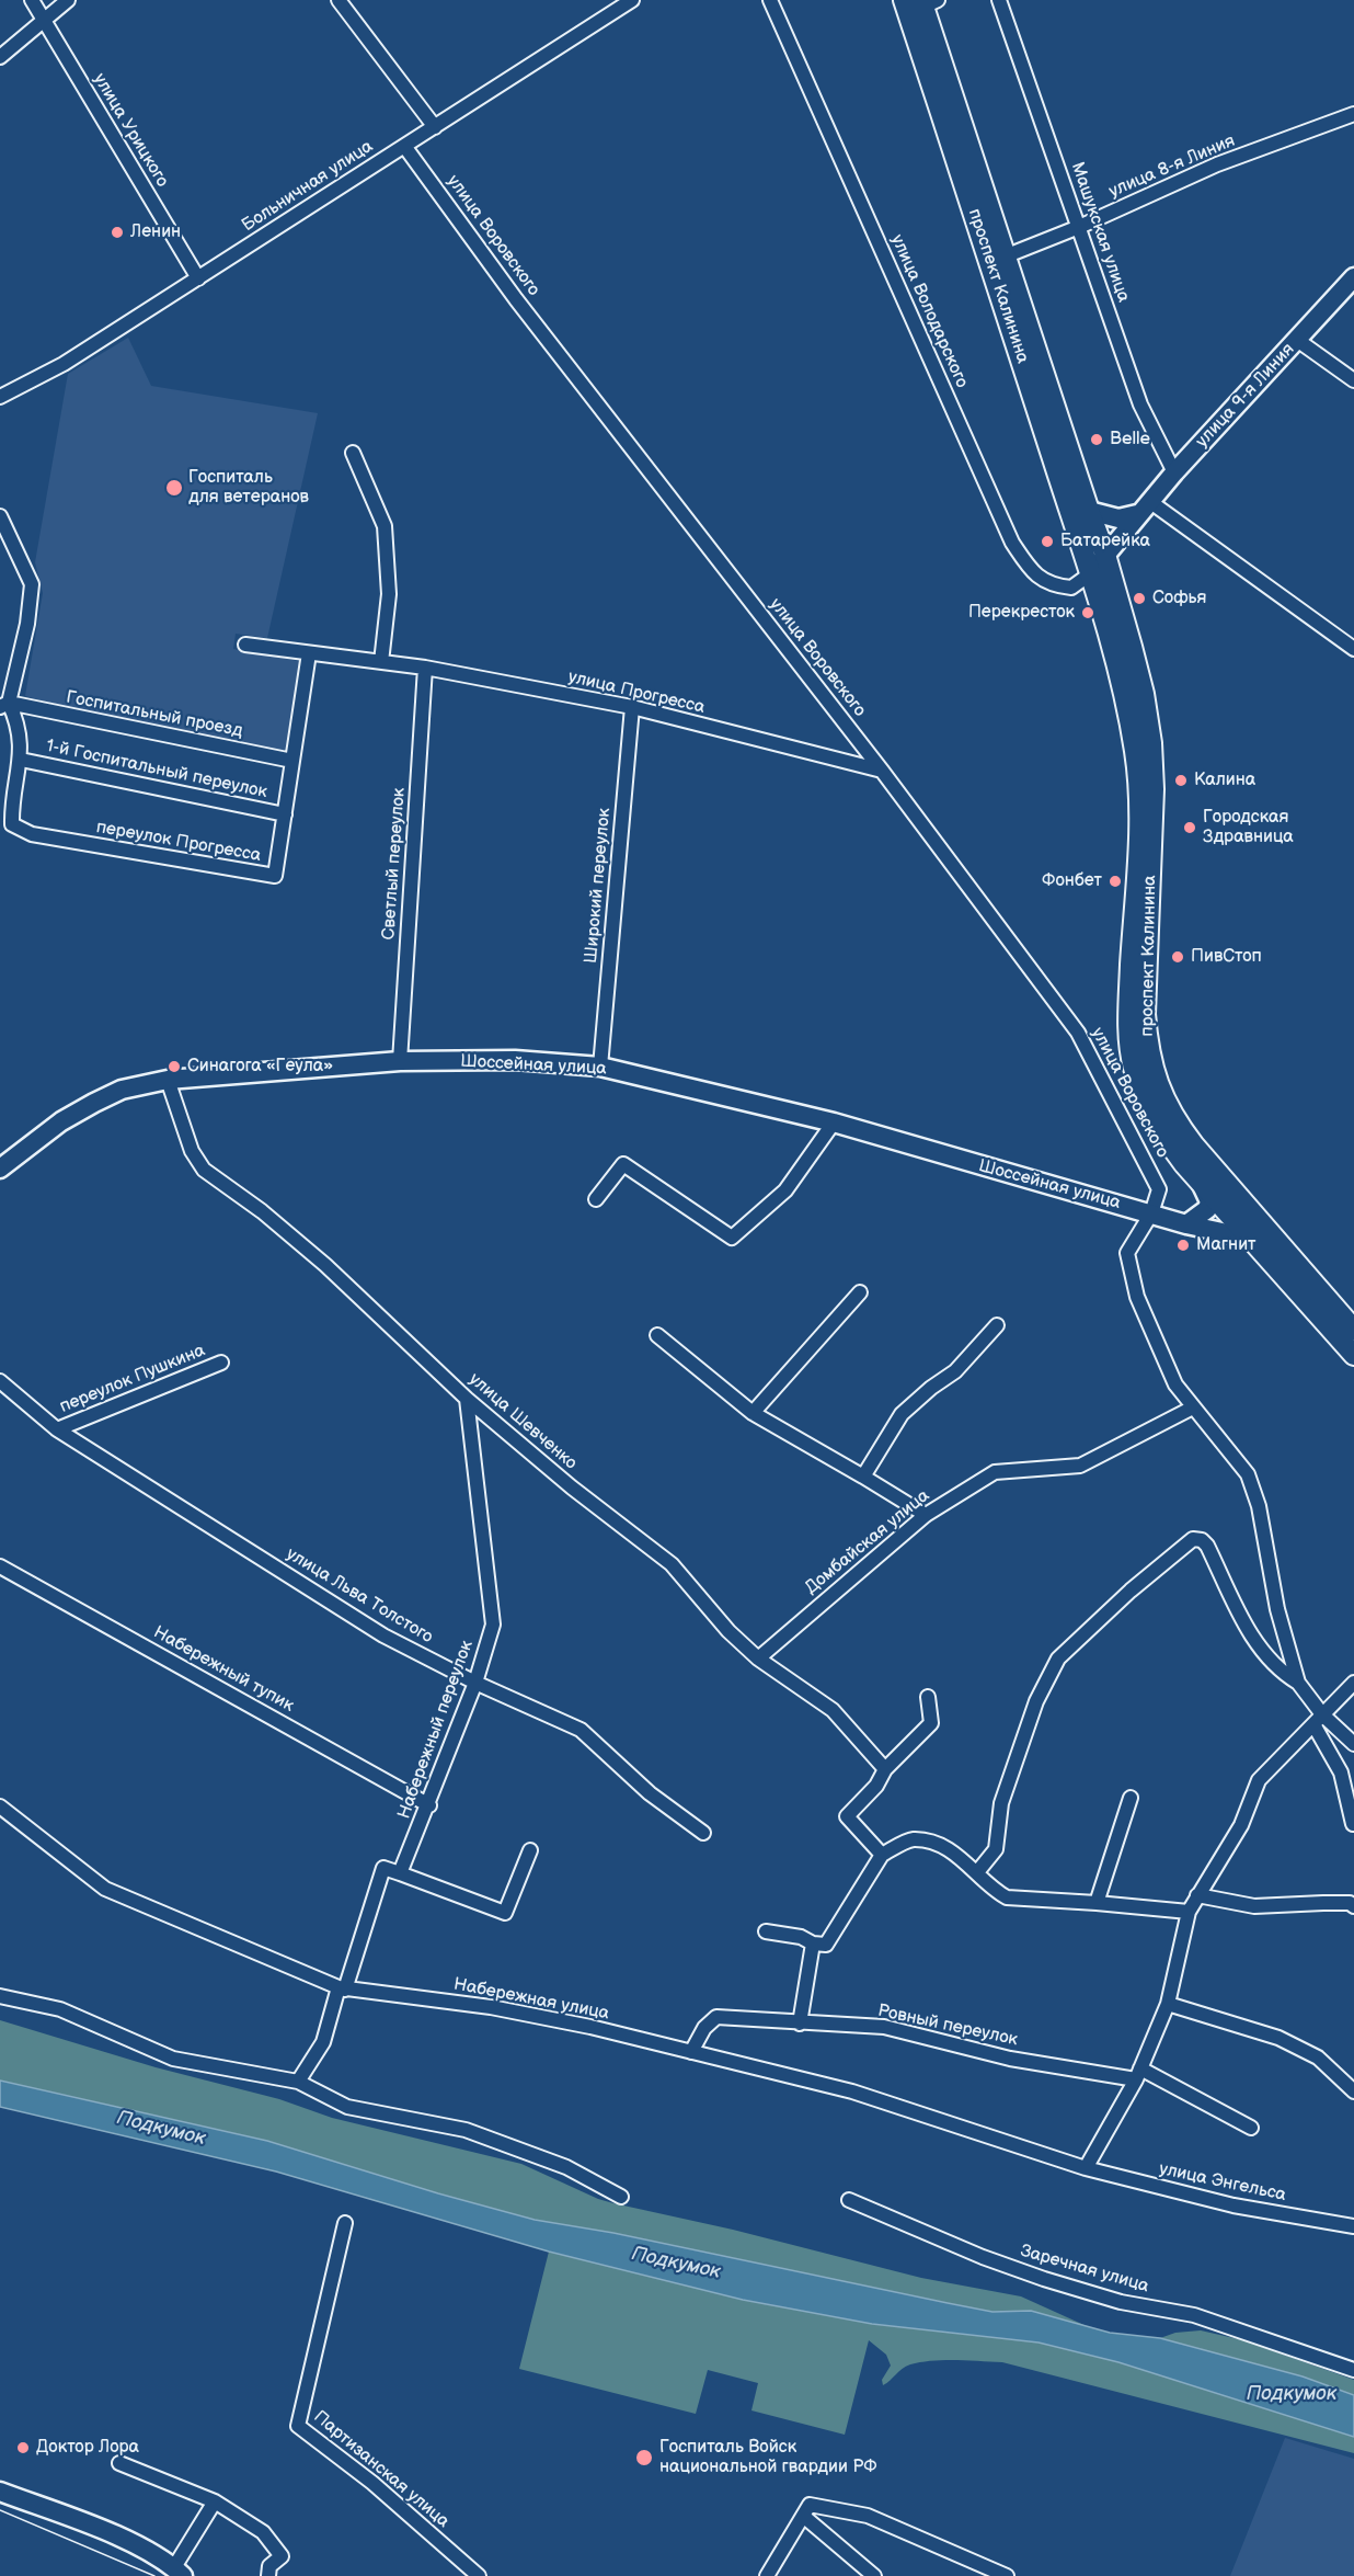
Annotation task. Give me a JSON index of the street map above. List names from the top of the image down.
{
  "streets": {
    "main road": ["проспект Калинина", "улица 9-я Линия", "Шоссейная улица"],
    "street": [
      "улица Урицкого",
      "улица 8-я Линия",
      "Больничная улица",
      "Машукская улица",
      "улица Воровского",
      "улица Володарского",
      "улица Прогресса",
      "Госпитальный проезд",
      "1-й Госпитальный переулок",
      "переулок Прогресса",
      "Светлый переулок",
      "Широкий переулок",
      "переулок Пушкина",
      "улица Шевченко",
      "Домбайская улица",
      "улица Льва Толстого",
      "Набережный тупик",
      "Набережный переулок",
      "Набережная улица",
      "Ровный переулок",
      "улица Энгельса",
      "Заречная улица",
      "Партизанская улица"
    ]
  },
  "crossings": [
    ["улица Урицкого", "Больничная улица"],
    ["улица 8-я Линия", "Машукская улица"],
    ["улица 8-я Линия", "проспект Калинина"],
    ["Больничная улица", "улица Воровского"],
    ["Машукская улица", "улица 9-я Линия"],
    ["улица Воровского", "улица Прогресса"],
    ["улица Воровского", "Шоссейная улица"],
    ["проспект Калинина", "улица Володарского"],
    ["проспект Калинина", "улица 9-я Линия"],
    ["проспект Калинина", "Шоссейная улица"],
    ["улица Прогресса", "переулок Прогресса"],
    ["улица Прогресса", "Светлый переулок"],
    ["улица Прогресса", "Широкий переулок"],
    ["Госпитальный проезд", "переулок Прогресса"],
    ["1-й Госпитальный переулок", "переулок Прогресса"],
    ["Светлый переулок", "Шоссейная улица"],
    ["Широкий переулок", "Шоссейная улица"],
    ["Шоссейная улица", "улица Шевченко"],
    ["переулок Пушкина", "улица Льва Толстого"],
    ["улица Шевченко", "Домбайская улица"],
    ["улица Шевченко", "Набережный переулок"],
    ["улица Льва Толстого", "Набережный переулок"],
    ["Набережный тупик", "Набережный переулок"],
    ["Набережная улица", "Ровный переулок"],
    ["Набережная улица", "улица Энгельса"]
  ],
  "water": ["Подкумок"],
  "places": [
    "Ленин",
    "Belle",
    "Госпиталь для ветеранов",
    "Батарейка",
    "Софья",
    "Перекресток",
    "Калина",
    "Городская Здравница",
    "Фонбет",
    "ПивСтоп",
    "Синагога «Геула»",
    "Магнит",
    "Доктор Лора",
    "Госпиталь Войск национальной гвардии РФ"
  ]
}
